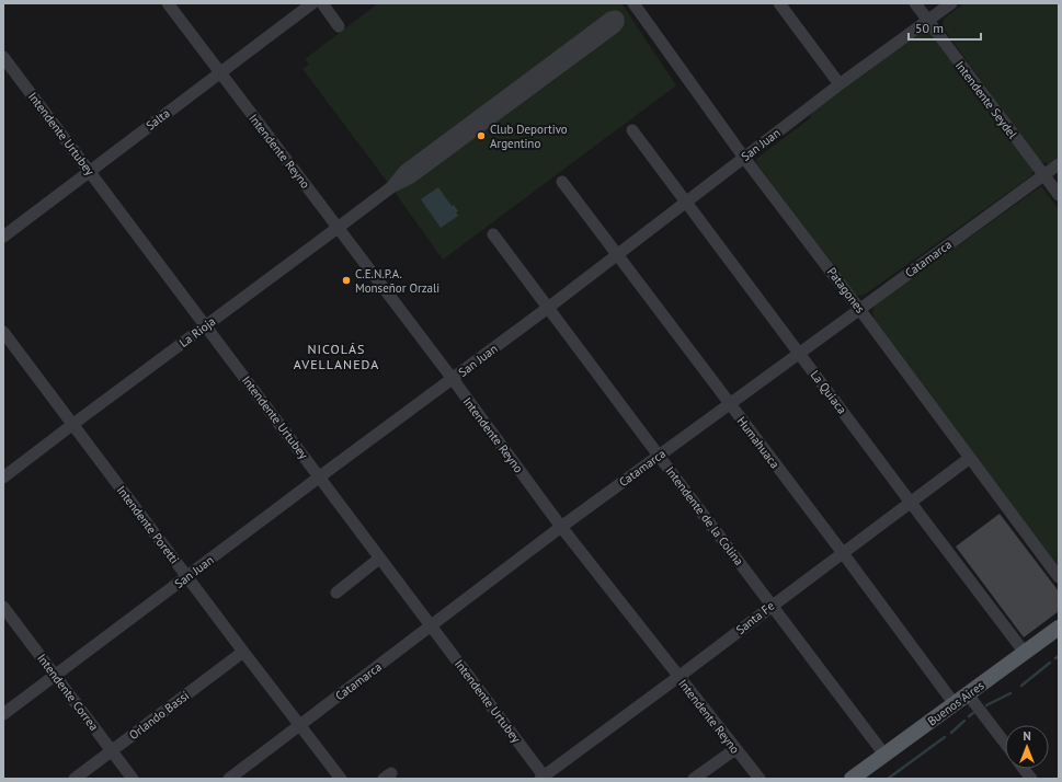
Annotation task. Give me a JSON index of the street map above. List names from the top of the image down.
{
  "streets": {
    "main road": ["Buenos Aires"],
    "street": [
      "Intendente Seydel",
      "Salta",
      "Intendente Urtubey",
      "San Juan",
      "Intendente Reyno",
      "Catamarca",
      "Patagones",
      "La Rioja",
      "La Quiaca",
      "Humahuaca",
      "Intendente de la Colina",
      "Intendente Poretti",
      "Santa Fe",
      "Intendente Correa",
      "Orlando Bassi"
    ]
  },
  "crossings": [
    ["Intendente Seydel", "San Juan"],
    ["Intendente Seydel", "Catamarca"],
    ["Salta", "Intendente Urtubey"],
    ["Salta", "Intendente Reyno"],
    ["Intendente Urtubey", "San Juan"],
    ["Intendente Urtubey", "Catamarca"],
    ["Intendente Urtubey", "La Rioja"],
    ["Intendente Urtubey", "Santa Fe"],
    ["San Juan", "Intendente Reyno"],
    ["San Juan", "Patagones"],
    ["San Juan", "La Quiaca"],
    ["San Juan", "Humahuaca"],
    ["San Juan", "Intendente de la Colina"],
    ["San Juan", "Intendente Poretti"],
    ["San Juan", "Intendente Correa"],
    ["Intendente Reyno", "Catamarca"],
    ["Intendente Reyno", "La Rioja"],
    ["Intendente Reyno", "Santa Fe"],
    ["Catamarca", "Patagones"],
    ["Catamarca", "La Quiaca"],
    ["Catamarca", "Humahuaca"],
    ["Catamarca", "Intendente de la Colina"],
    ["Catamarca", "Intendente Poretti"],
    ["Patagones", "Santa Fe"],
    ["La Rioja", "Intendente Poretti"],
    ["La Quiaca", "Santa Fe"],
    ["La Quiaca", "Buenos Aires"],
    ["Humahuaca", "Santa Fe"],
    ["Humahuaca", "Buenos Aires"],
    ["Intendente de la Colina", "Santa Fe"],
    ["Intendente de la Colina", "Buenos Aires"],
    ["Intendente Poretti", "Orlando Bassi"],
    ["Intendente Correa", "Orlando Bassi"]
  ],
  "districts": ["NICOLÁS AVELLANEDA"],
  "places": ["Club Deportivo Argentino", "C.E.N.P.A. Monseñor Orzali"],
  "scale_bar": "50 m",
  "north": "top"
}
